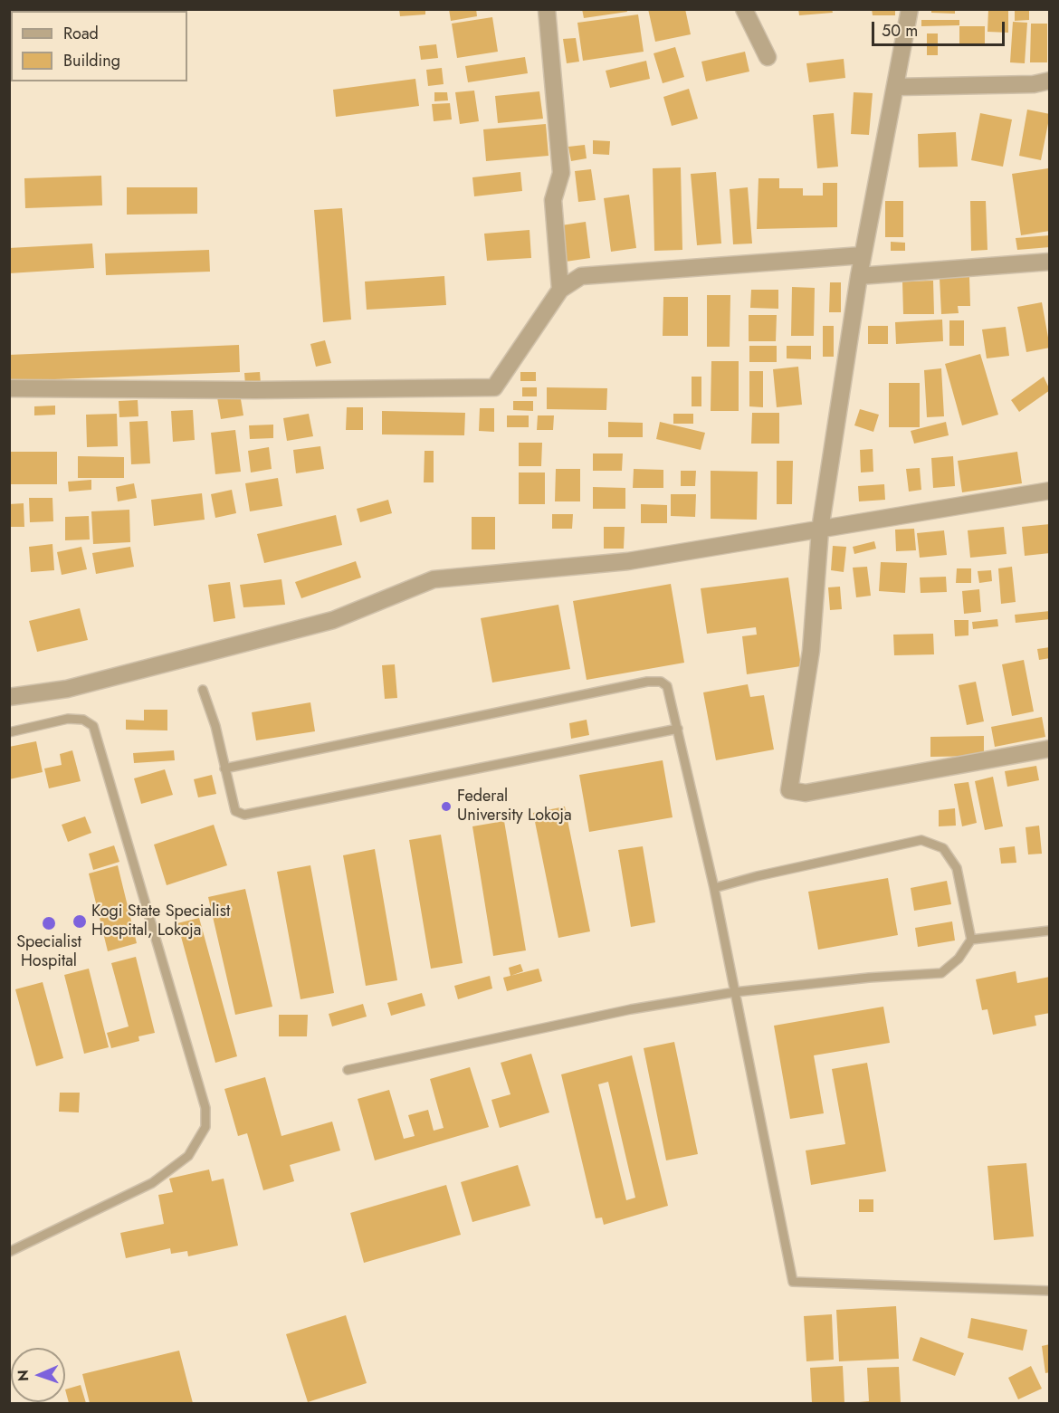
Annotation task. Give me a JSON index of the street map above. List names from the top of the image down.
{
  "places": ["Federal University Lokoja", "Kogi State Specialist Hospital, Lokoja", "Specialist Hospital"],
  "legend": ["Road", "Building"],
  "scale_bar": "50 m",
  "north": "left"
}
